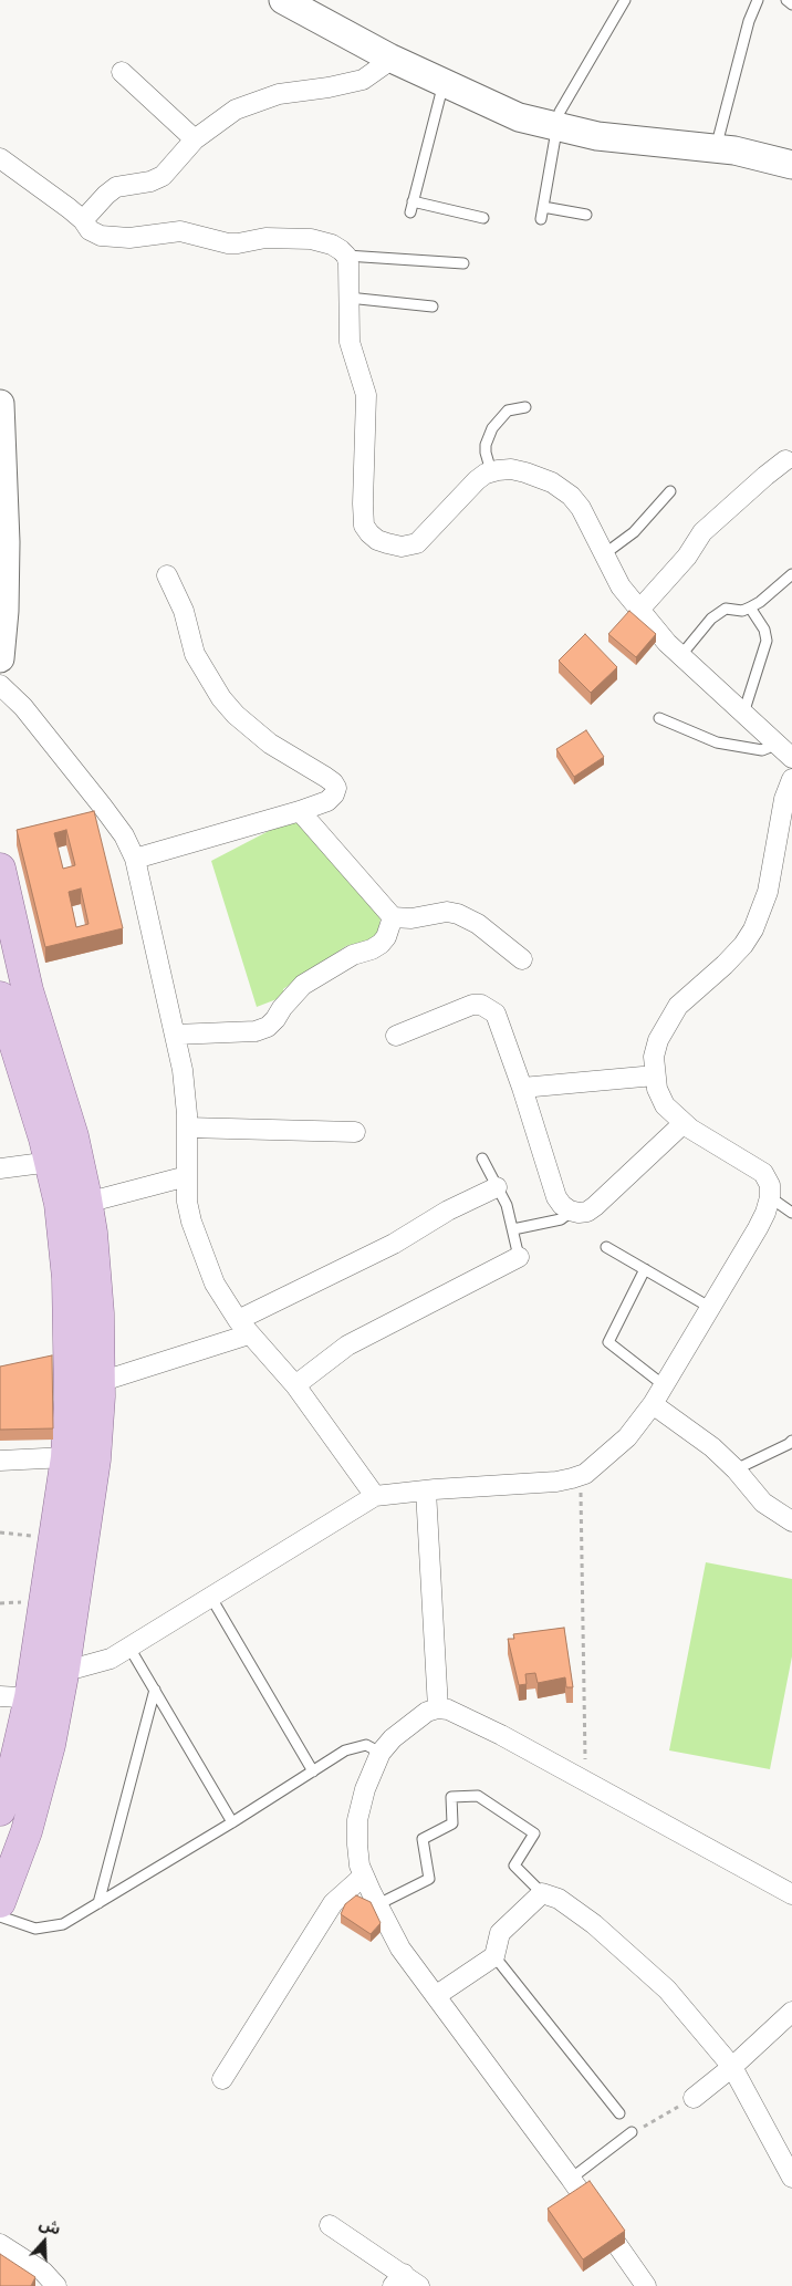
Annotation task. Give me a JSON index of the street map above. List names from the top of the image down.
{
  "north": "top"
}
